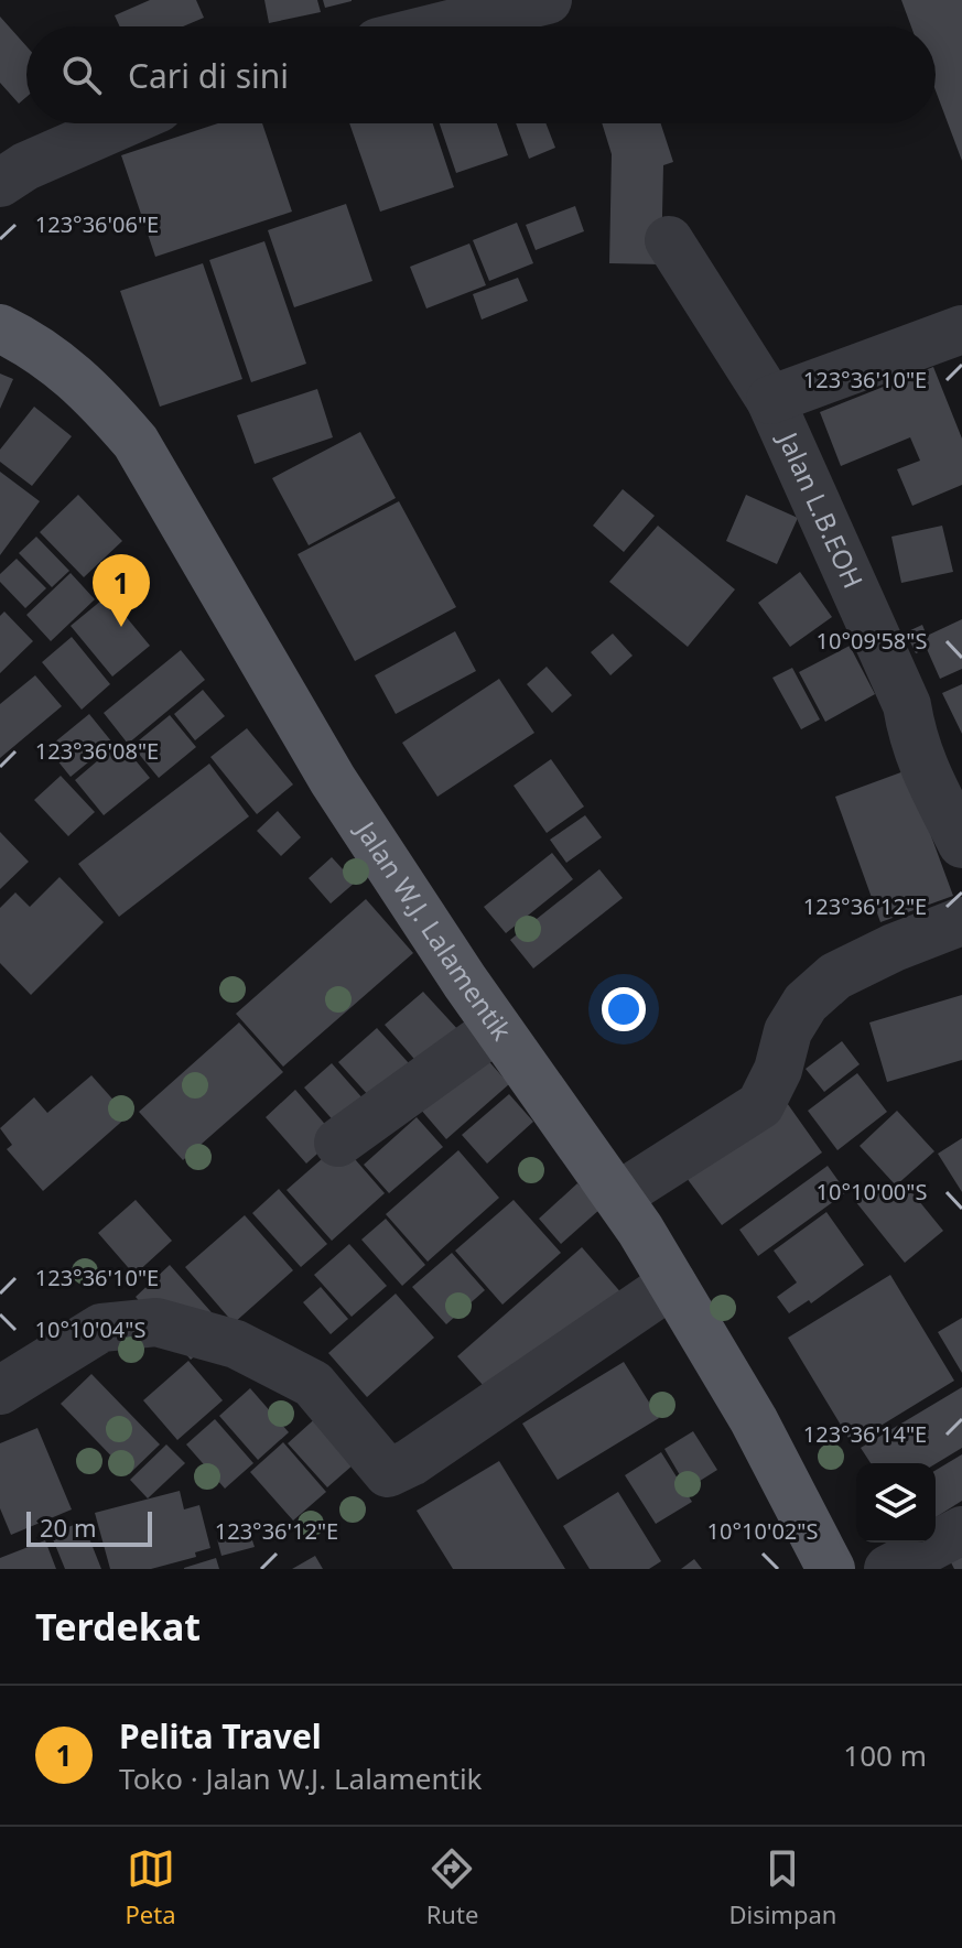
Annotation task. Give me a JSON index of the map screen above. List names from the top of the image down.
{
  "streets": {
    "main road": ["Jalan W.J. Lalamentik"],
    "street": ["Jalan L.B.EOH"]
  },
  "scale_bar": "20 m",
  "page": {
    "search": "Cari di sini",
    "pins": "1",
    "scale": "20 m",
    "heading": "Terdekat",
    "list": [
      {
        "mark": "1",
        "name": "Pelita Travel",
        "note": "Toko · Jalan W.J. Lalamentik",
        "value": "100 m"
      }
    ],
    "nav": ["Peta", "Rute", "Disimpan"]
  },
  "coordinates": [
    "123°36'06\"E",
    "123°36'10\"E",
    "10°09'58\"S",
    "123°36'08\"E",
    "123°36'12\"E",
    "10°10'00\"S",
    "10°10'04\"S",
    "123°36'14\"E",
    "10°10'02\"S"
  ]
}
